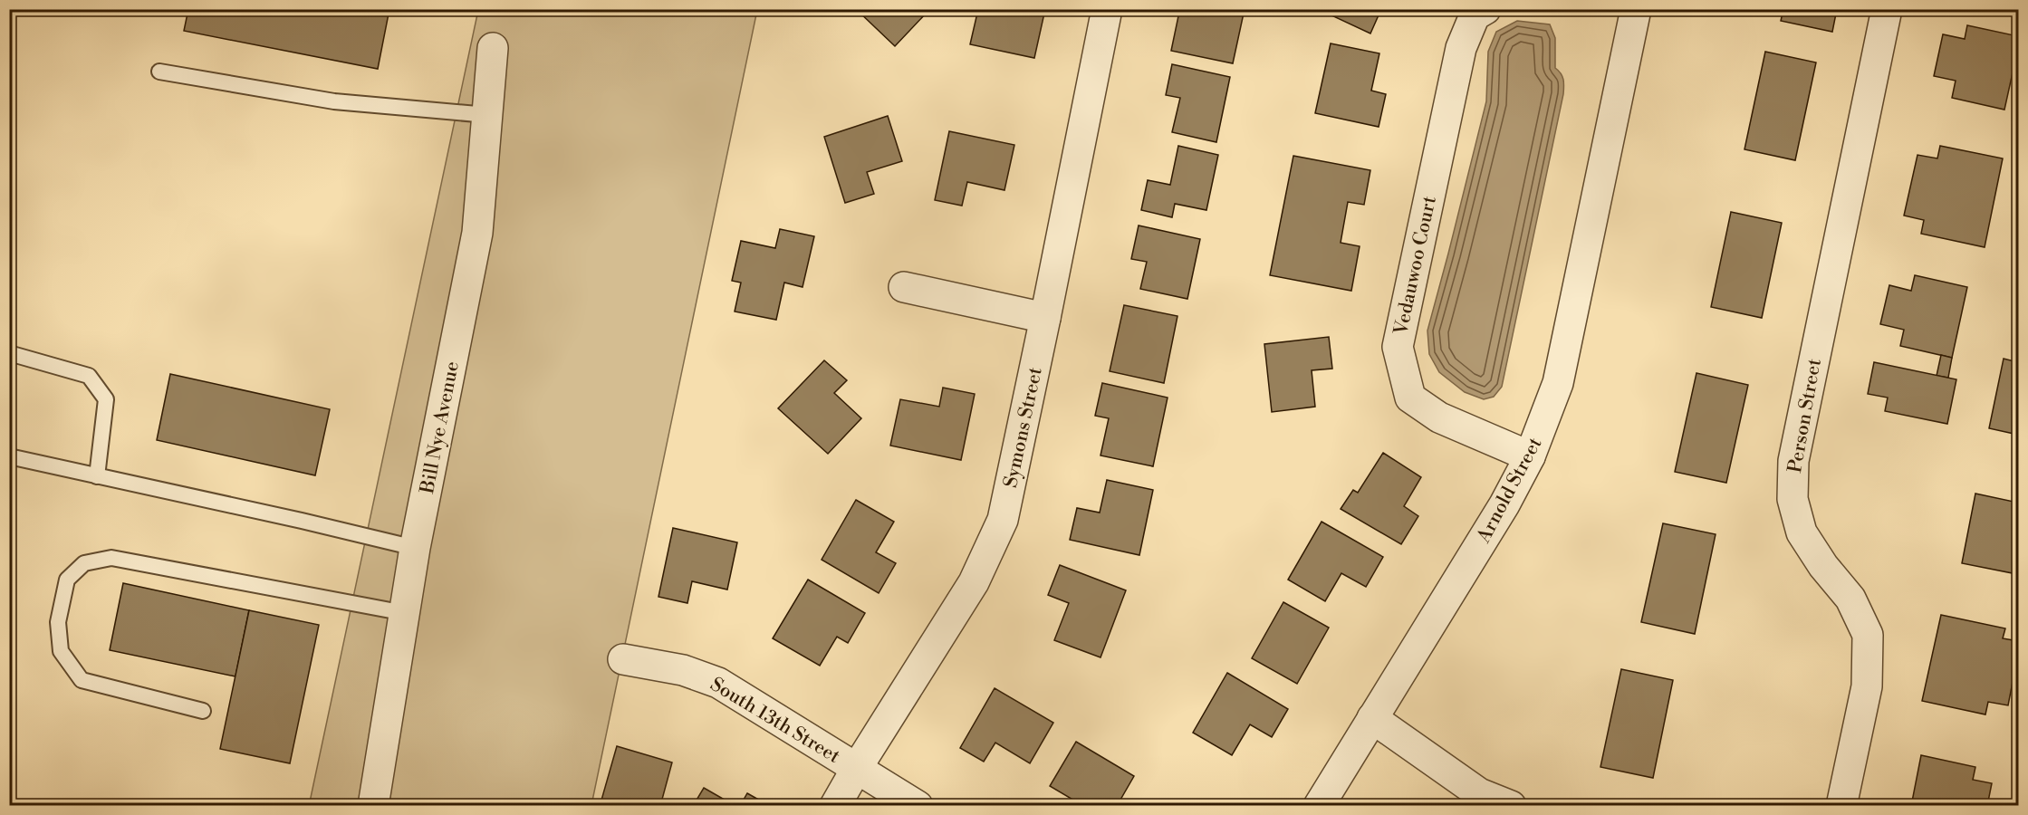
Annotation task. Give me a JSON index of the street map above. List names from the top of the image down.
{
  "streets": {
    "street": [
      "Vedauwoo Court",
      "Person Street",
      "Bill Nye Avenue",
      "Symons Street",
      "Arnold Street",
      "South 13th Street"
    ]
  },
  "crossings": [
    ["Vedauwoo Court", "Arnold Street"],
    ["Symons Street", "South 13th Street"]
  ]
}
